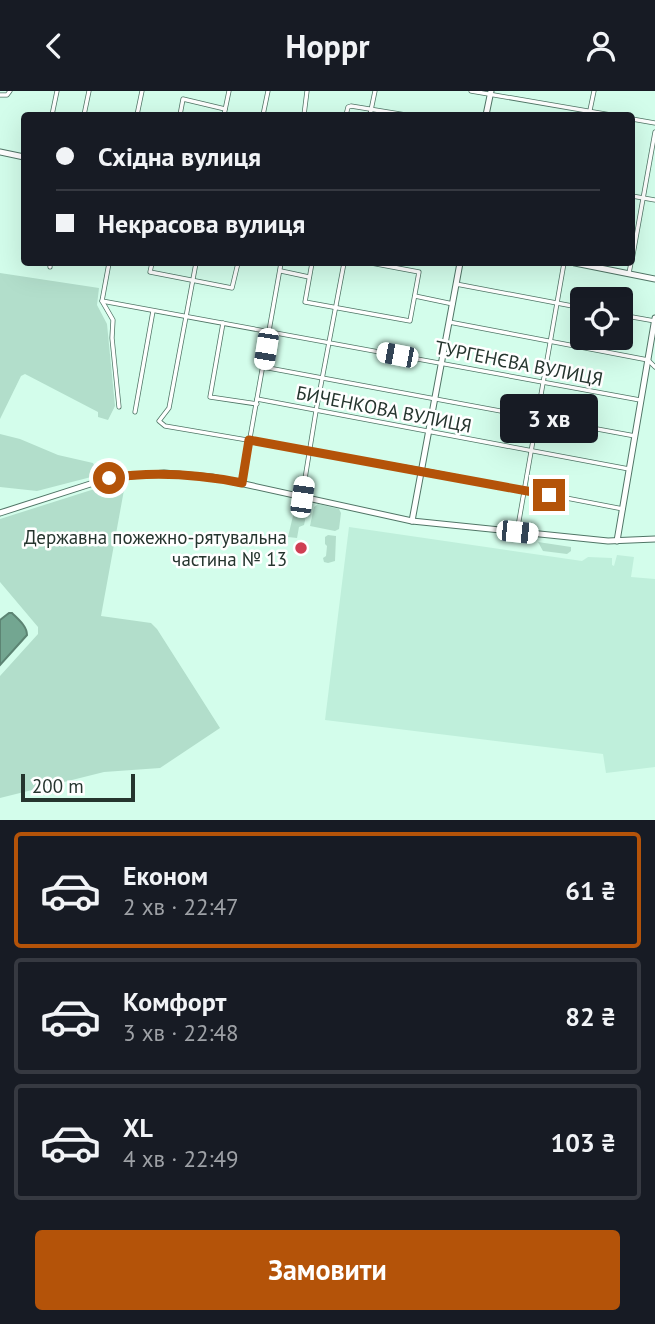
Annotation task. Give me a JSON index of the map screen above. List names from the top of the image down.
{
  "streets": {
    "street": ["ТУРГЕНЄВА ВУЛИЦЯ", "БИЧЕНКОВА ВУЛИЦЯ"]
  },
  "crossings": [
    ["ТУРГЕНЄВА ВУЛИЦЯ", "БИЧЕНКОВА ВУЛИЦЯ"]
  ],
  "places": ["Державна пожежно-рятувальна частина № 13"],
  "scale_bar": "200 m",
  "page": {
    "header": "Hoppr",
    "banner": ["Східна вулиця", "Некрасова вулиця"],
    "bubble": "3 хв",
    "scale": "200 m",
    "list": [
      {
        "name": "Економ",
        "note": "2 хв · 22:47",
        "value": "61 ₴"
      },
      {
        "name": "Комфорт",
        "note": "3 хв · 22:48",
        "value": "82 ₴"
      },
      {
        "name": "XL",
        "note": "4 хв · 22:49",
        "value": "103 ₴"
      }
    ],
    "buttons": "Замовити"
  }
}
